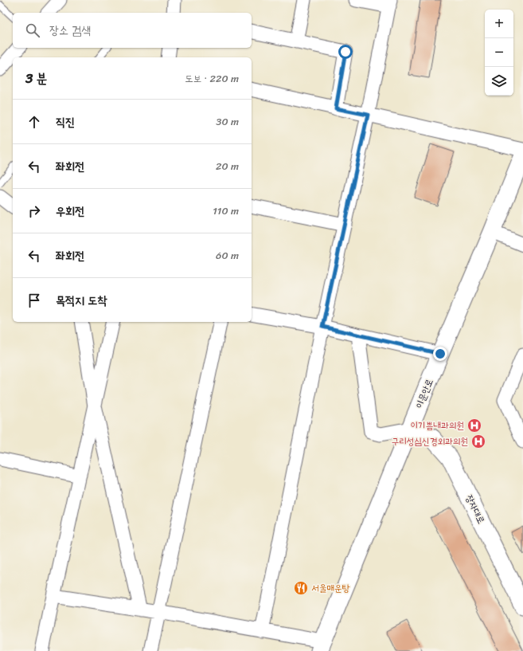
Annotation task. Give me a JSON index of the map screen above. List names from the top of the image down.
{
  "streets": {
    "street": ["이문안로", "장자대로"]
  },
  "crossings": [
    ["이문안로", "장자대로"]
  ],
  "places": {
    "hospital": ["이기쁨내과의원", "구리성심신경외과의원"],
    "restaurant": ["서울매운탕"]
  },
  "page": {
    "map_buttons": ["+", "−"],
    "search": "장소 검색",
    "heading": ["3 분", "도보 · 220 m"],
    "list": [
      ["직진", "30 m"],
      ["좌회전", "20 m"],
      ["우회전", "110 m"],
      ["좌회전", "60 m"],
      "목적지 도착"
    ]
  }
}
